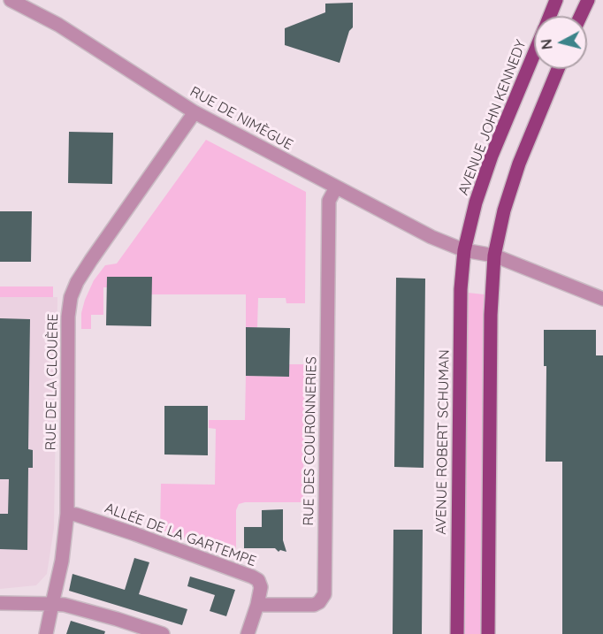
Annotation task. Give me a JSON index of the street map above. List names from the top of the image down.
{
  "streets": {
    "main road": ["AVENUE JOHN KENNEDY", "AVENUE ROBERT SCHUMAN"],
    "street": [
      "RUE DE NIMÈGUE",
      "RUE DE LA CLOUÈRE",
      "RUE DES COURONNERIES",
      "ALLÉE DE LA GARTEMPE"
    ]
  },
  "crossings": [
    ["AVENUE JOHN KENNEDY", "RUE DE NIMÈGUE"],
    ["AVENUE JOHN KENNEDY", "AVENUE ROBERT SCHUMAN"],
    ["RUE DE NIMÈGUE", "RUE DE LA CLOUÈRE"],
    ["RUE DE NIMÈGUE", "RUE DES COURONNERIES"],
    ["RUE DE NIMÈGUE", "AVENUE ROBERT SCHUMAN"],
    ["RUE DE LA CLOUÈRE", "ALLÉE DE LA GARTEMPE"],
    ["RUE DES COURONNERIES", "ALLÉE DE LA GARTEMPE"]
  ],
  "north": "left"
}
